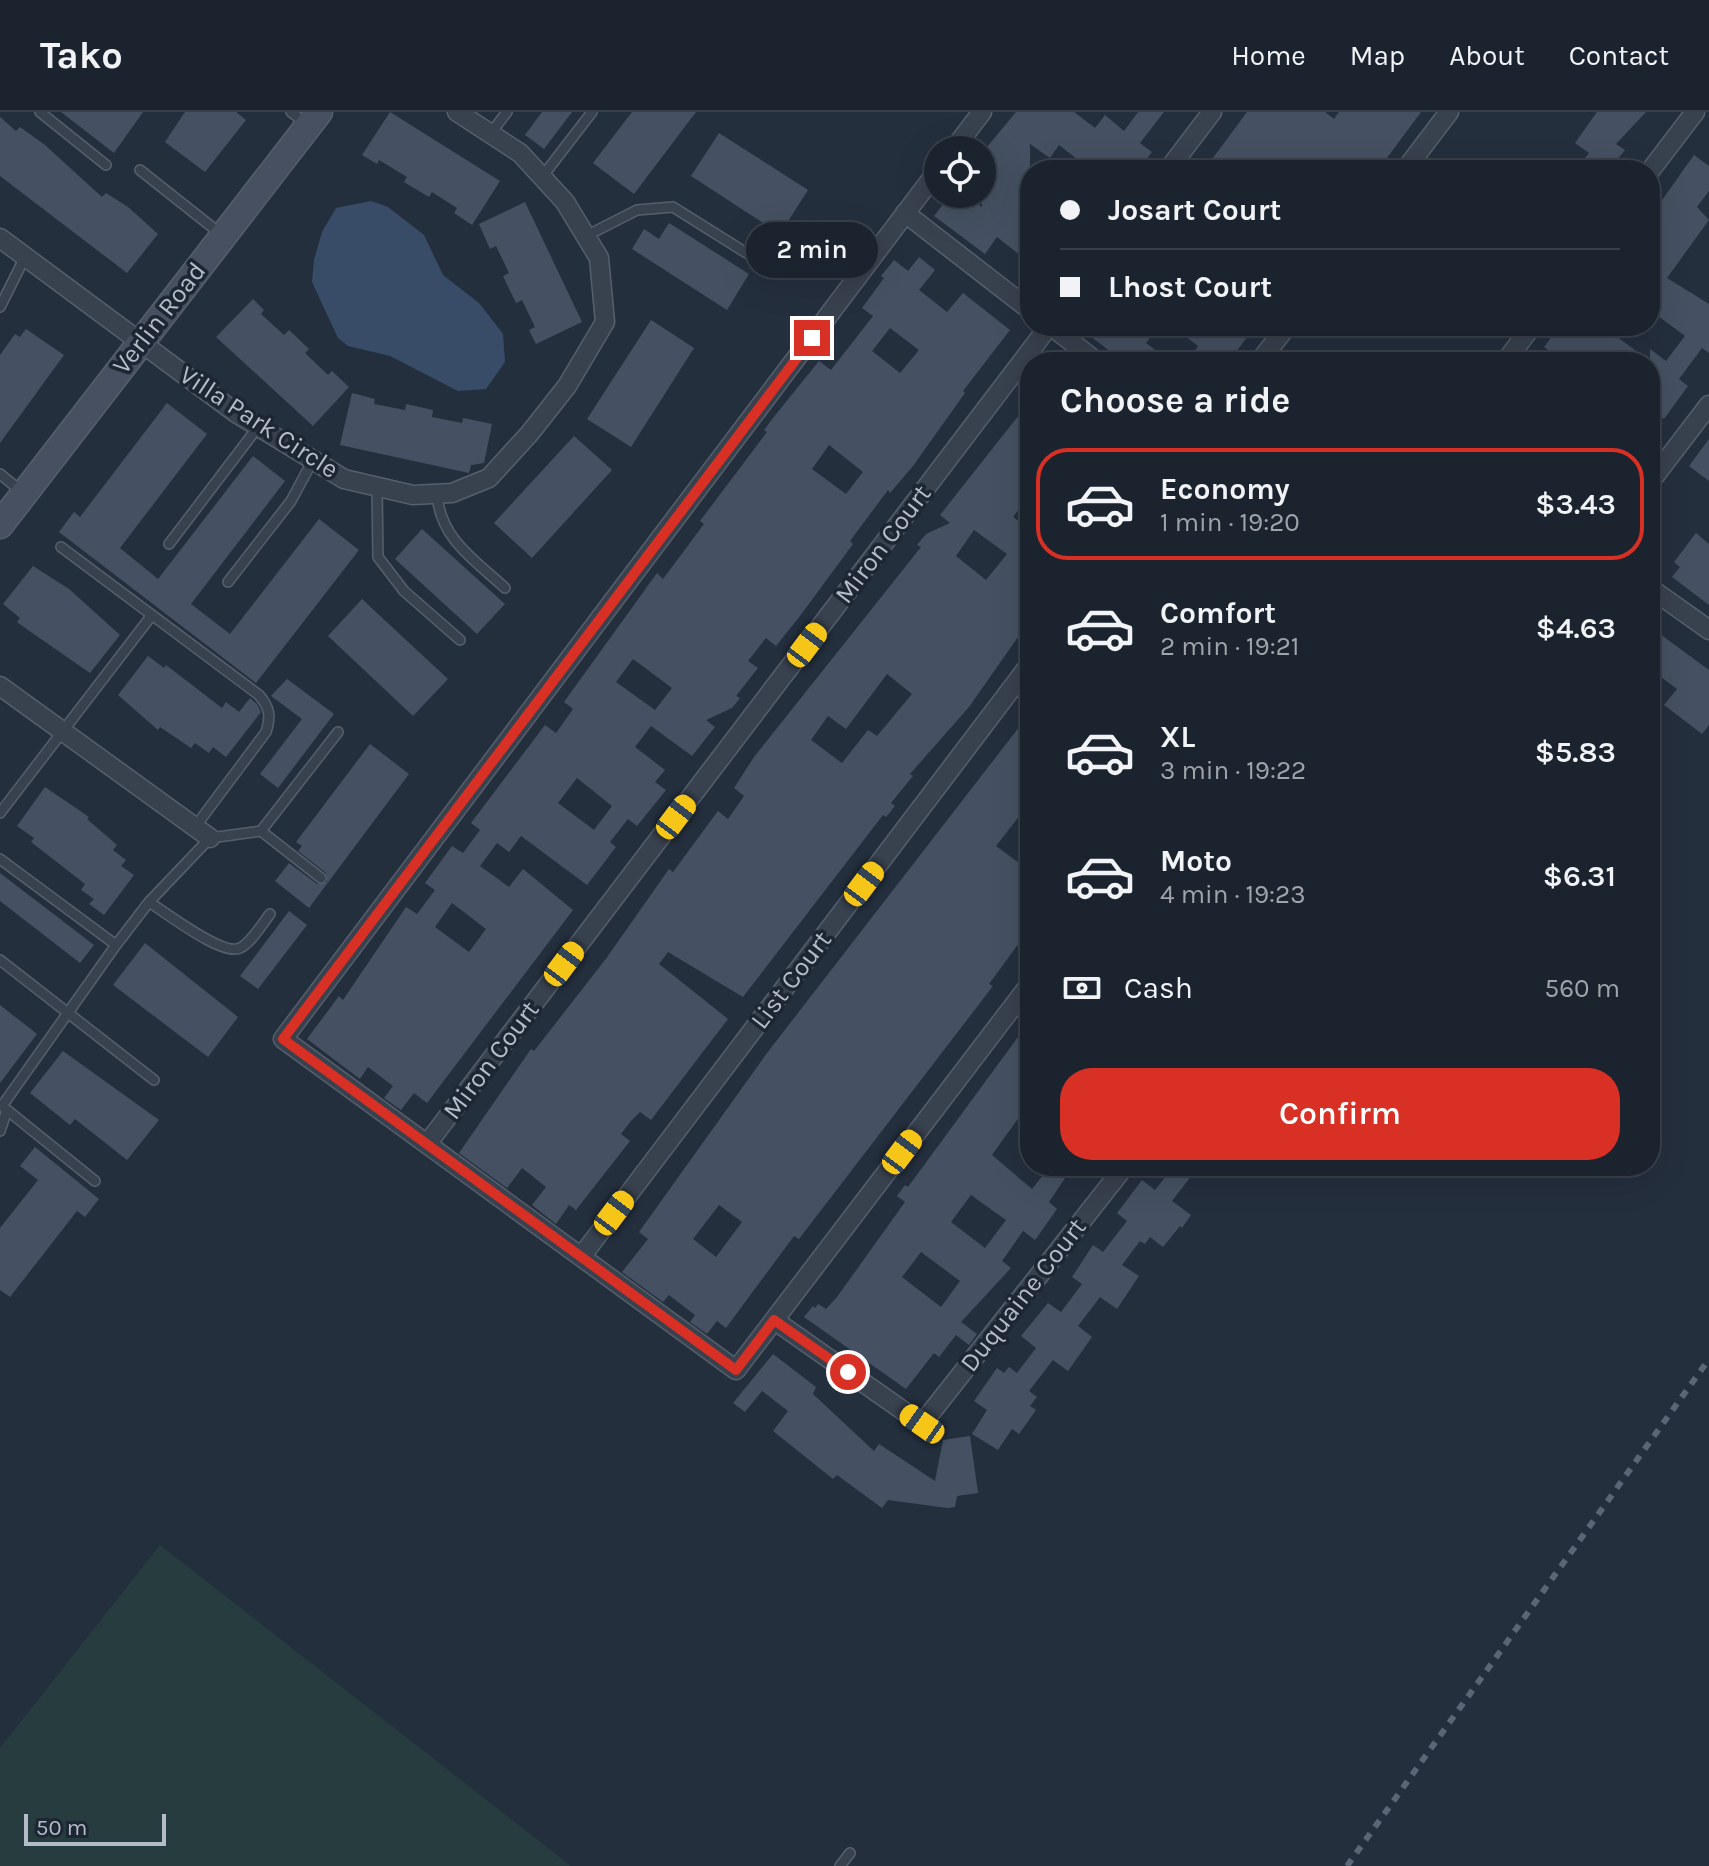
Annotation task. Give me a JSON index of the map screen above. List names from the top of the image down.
{
  "streets": {
    "street": [
      "Verlin Road",
      "Villa Park Circle",
      "Miron Court",
      "List Court",
      "Duquaine Court"
    ]
  },
  "crossings": [
    ["Verlin Road", "Villa Park Circle"]
  ],
  "scale_bar": "50 m",
  "page": {
    "header": "Tako",
    "nav": [
      "Home",
      "Map",
      "About",
      "Contact"
    ],
    "banner": ["Josart Court", "Lhost Court"],
    "bubble": "2 min",
    "heading": "Choose a ride",
    "list": [
      {
        "name": "Economy",
        "note": "1 min · 19:20",
        "value": "$3.43"
      },
      {
        "name": "Comfort",
        "note": "2 min · 19:21",
        "value": "$4.63"
      },
      {
        "name": "XL",
        "note": "3 min · 19:22",
        "value": "$5.83"
      },
      {
        "name": "Moto",
        "note": "4 min · 19:23",
        "value": "$6.31"
      }
    ],
    "pay": ["Cash", "560 m"],
    "buttons": "Confirm",
    "scale": "50 m"
  }
}
